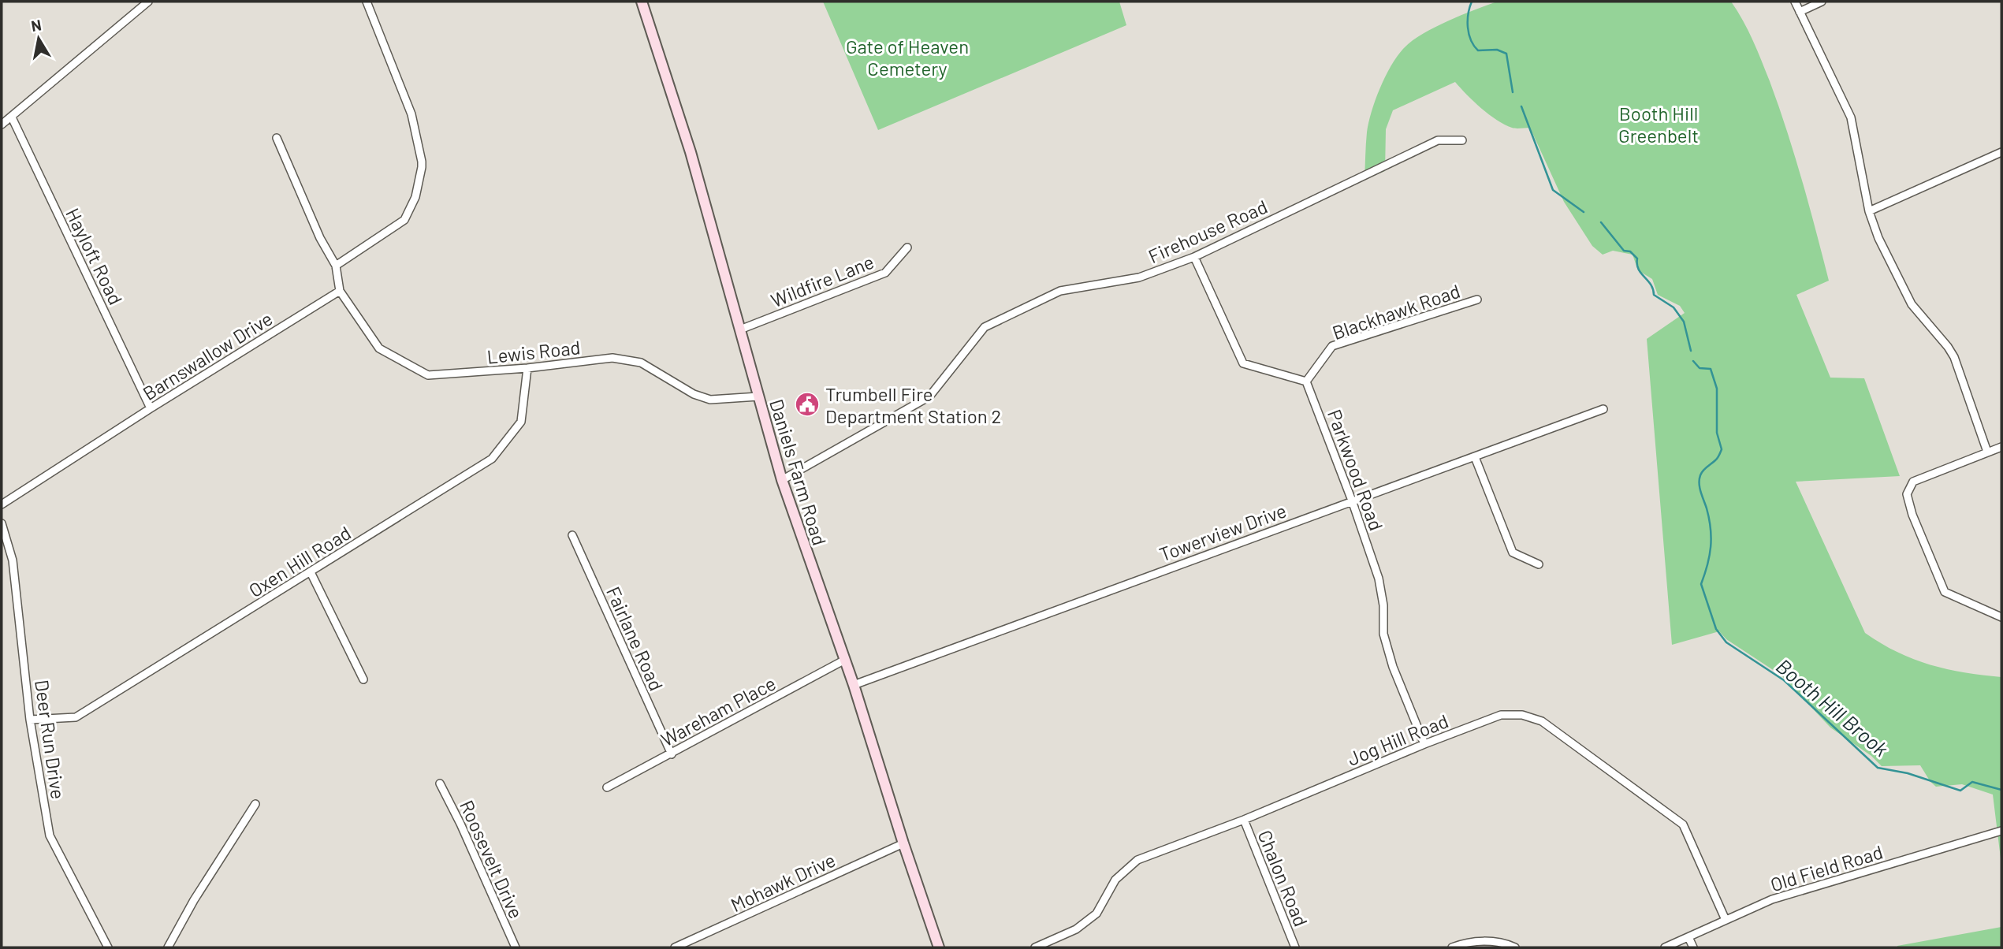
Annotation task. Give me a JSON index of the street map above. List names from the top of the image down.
{
  "streets": {
    "main road": ["Daniels Farm Road"],
    "street": [
      "Firehouse Road",
      "Hayloft Road",
      "Wildfire Lane",
      "Blackhawk Road",
      "Lewis Road",
      "Barnswallow Drive",
      "Parkwood Road",
      "Towerview Drive",
      "Oxen Hill Road",
      "Fairlane Road",
      "Wareham Place",
      "Deer Run Drive",
      "Jog Hill Road",
      "Roosevelt Drive",
      "Old Field Road",
      "Chalon Road",
      "Mohawk Drive"
    ]
  },
  "crossings": [
    ["Firehouse Road", "Daniels Farm Road"],
    ["Hayloft Road", "Barnswallow Drive"],
    ["Wildfire Lane", "Daniels Farm Road"],
    ["Blackhawk Road", "Parkwood Road"],
    ["Lewis Road", "Barnswallow Drive"],
    ["Lewis Road", "Daniels Farm Road"],
    ["Lewis Road", "Oxen Hill Road"],
    ["Parkwood Road", "Towerview Drive"],
    ["Parkwood Road", "Jog Hill Road"],
    ["Daniels Farm Road", "Towerview Drive"],
    ["Daniels Farm Road", "Wareham Place"],
    ["Daniels Farm Road", "Mohawk Drive"],
    ["Oxen Hill Road", "Deer Run Drive"],
    ["Fairlane Road", "Wareham Place"],
    ["Jog Hill Road", "Old Field Road"],
    ["Jog Hill Road", "Chalon Road"]
  ],
  "water": ["Booth Hill Brook"],
  "parks": ["Gate of Heaven Cemetery", "Booth Hill Greenbelt"],
  "places": {
    "public building": ["Trumbell Fire Department Station 2"]
  },
  "north": "top"
}
